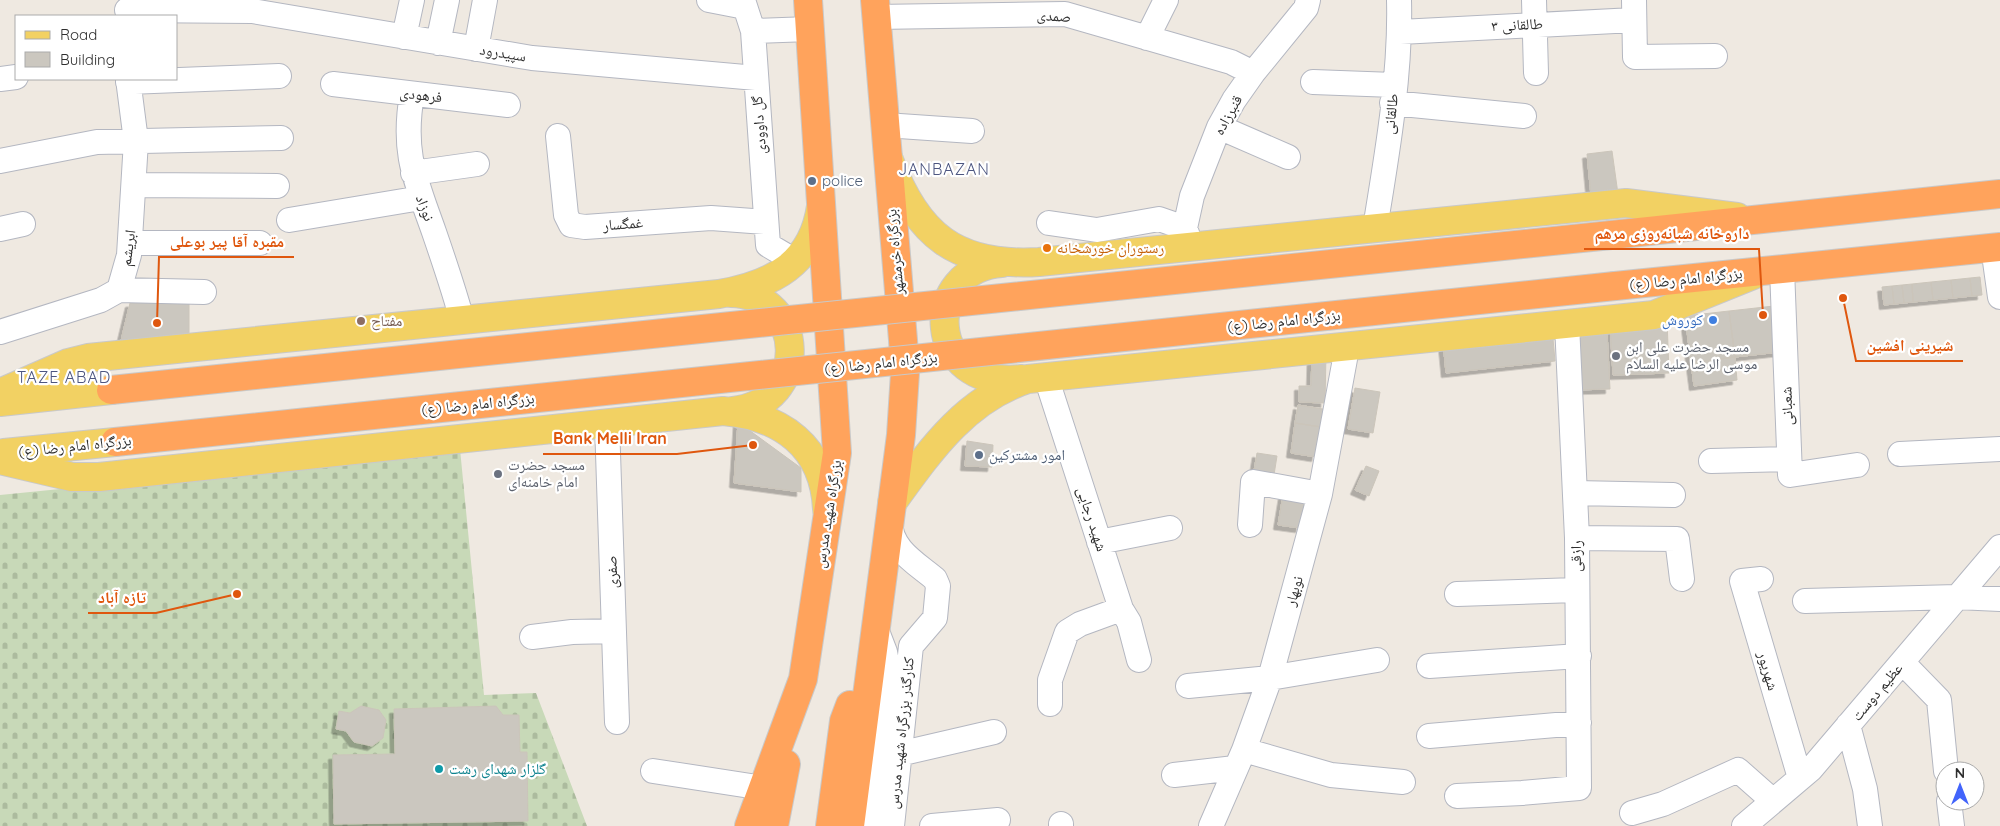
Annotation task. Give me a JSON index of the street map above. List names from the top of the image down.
{
  "streets": {
    "highway": ["بزرگراه خرمشهر", "بزرگراه امام رضا (ع)", "بزرگراه شهید مدرس"],
    "street": [
      "صمدی",
      "طالقانی ۳",
      "سپیدرود",
      "فرهودی",
      "طالقانی",
      "قنبرزاده",
      "گل داوودی",
      "نوزاد",
      "غمگسار",
      "ابریشم",
      "شعبانی",
      "شهید رجایی",
      "رازقی",
      "صفری",
      "نوبهار",
      "شهریور",
      "عظیم دوست",
      "کنارگذر بزرگراه شهید مدرس"
    ]
  },
  "crossings": [
    ["صمدی", "قنبرزاده"],
    ["صمدی", "بزرگراه خرمشهر"],
    ["طالقانی ۳", "طالقانی"],
    ["سپیدرود", "گل داوودی"],
    ["فرهودی", "نوزاد"],
    ["گل داوودی", "غمگسار"],
    ["بزرگراه خرمشهر", "بزرگراه امام رضا (ع)"],
    ["بزرگراه خرمشهر", "کنارگذر بزرگراه شهید مدرس"],
    ["بزرگراه امام رضا (ع)", "شعبانی"],
    ["بزرگراه امام رضا (ع)", "شهید رجایی"],
    ["بزرگراه امام رضا (ع)", "رازقی"],
    ["بزرگراه امام رضا (ع)", "صفری"],
    ["بزرگراه امام رضا (ع)", "نوبهار"],
    ["بزرگراه امام رضا (ع)", "کنارگذر بزرگراه شهید مدرس"],
    ["شهریور", "عظیم دوست"]
  ],
  "districts": ["JANBAZAN", "TAZE ABAD"],
  "places": [
    "police",
    "رستوران خورشخانه",
    "شیرینی افشین",
    "داروخانه شبانه‌روزی مرهم",
    "کوروش",
    "مفتاح",
    "مقبره آقا پیر بوعلی",
    "مسجد حضرت علی ابن موسی الرضا علیه السلام",
    "Bank Melli Iran",
    "امور مشترکین",
    "مسجد حضرت امام خامنه‌ای",
    "تازه آباد",
    "گلزار شهدای رشت"
  ],
  "legend": ["Road", "Building"],
  "north": "top"
}
